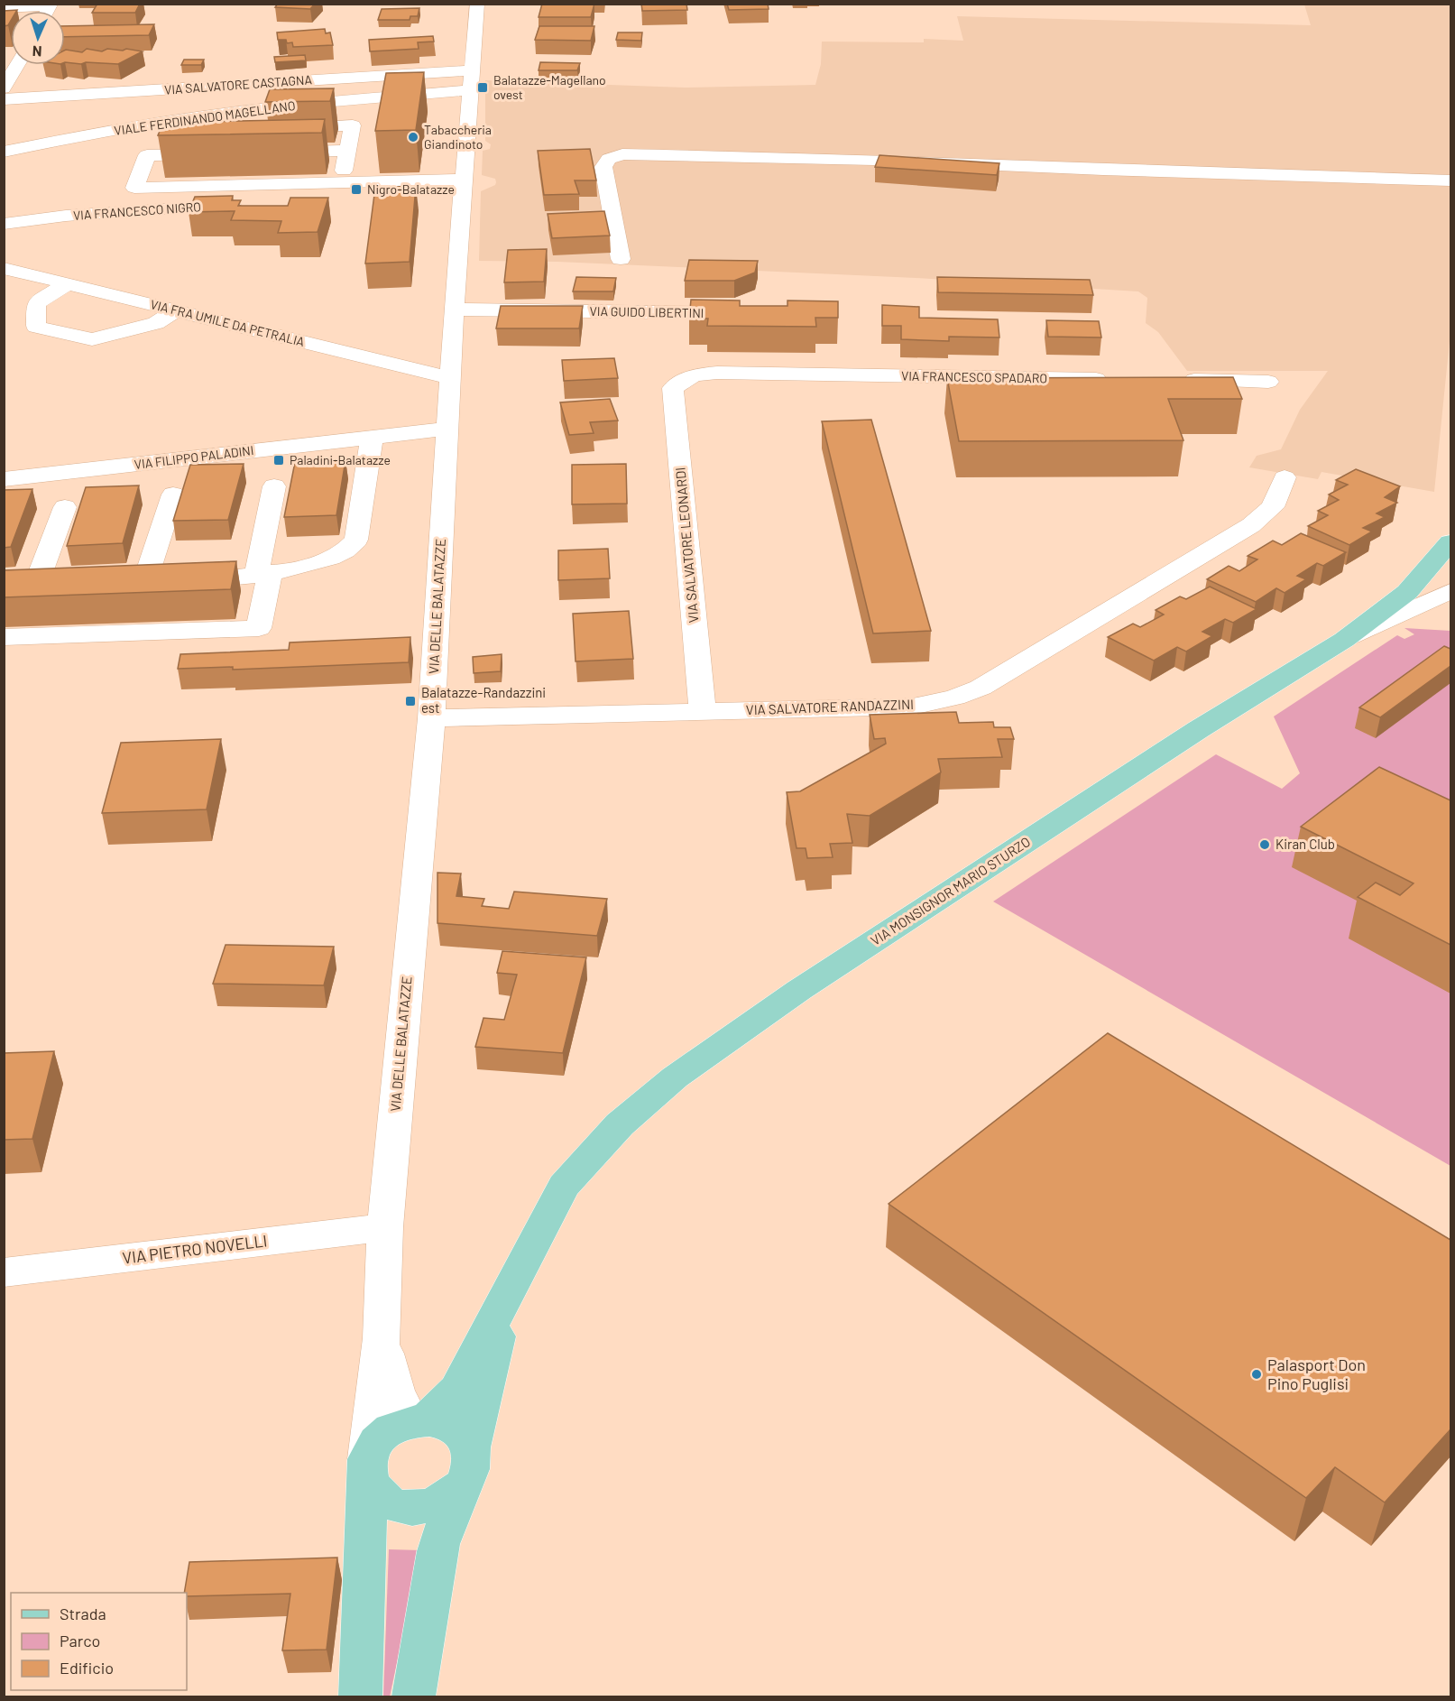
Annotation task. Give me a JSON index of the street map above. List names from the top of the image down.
{
  "streets": {
    "main road": ["VIA MONSIGNOR MARIO STURZO"],
    "street": [
      "VIA SALVATORE CASTAGNA",
      "VIALE FERDINANDO MAGELLANO",
      "VIA FRANCESCO NIGRO",
      "VIA GUIDO LIBERTINI",
      "VIA FRA UMILE DA PETRALIA",
      "VIA FRANCESCO SPADARO",
      "VIA FILIPPO PALADINI",
      "VIA SALVATORE LEONARDI",
      "VIA DELLE BALATAZZE",
      "VIA SALVATORE RANDAZZINI",
      "VIA PIETRO NOVELLI"
    ]
  },
  "crossings": [
    ["VIA SALVATORE CASTAGNA", "VIALE FERDINANDO MAGELLANO"],
    ["VIA SALVATORE CASTAGNA", "VIA DELLE BALATAZZE"],
    ["VIALE FERDINANDO MAGELLANO", "VIA DELLE BALATAZZE"],
    ["VIA GUIDO LIBERTINI", "VIA DELLE BALATAZZE"],
    ["VIA FRA UMILE DA PETRALIA", "VIA DELLE BALATAZZE"],
    ["VIA FRANCESCO SPADARO", "VIA SALVATORE LEONARDI"],
    ["VIA FILIPPO PALADINI", "VIA DELLE BALATAZZE"],
    ["VIA SALVATORE LEONARDI", "VIA SALVATORE RANDAZZINI"],
    ["VIA DELLE BALATAZZE", "VIA SALVATORE RANDAZZINI"],
    ["VIA DELLE BALATAZZE", "VIA PIETRO NOVELLI"]
  ],
  "places": {
    "transit": [
      "Balatazze-Magellano ovest",
      "Nigro-Balatazze",
      "Paladini-Balatazze",
      "Balatazze-Randazzini est"
    ],
    "other": ["Tabaccheria Giandinoto", "Kiran Club", "Palasport Don Pino Puglisi"]
  },
  "legend": ["Strada", "Parco", "Edificio"],
  "north": "bottom"
}
